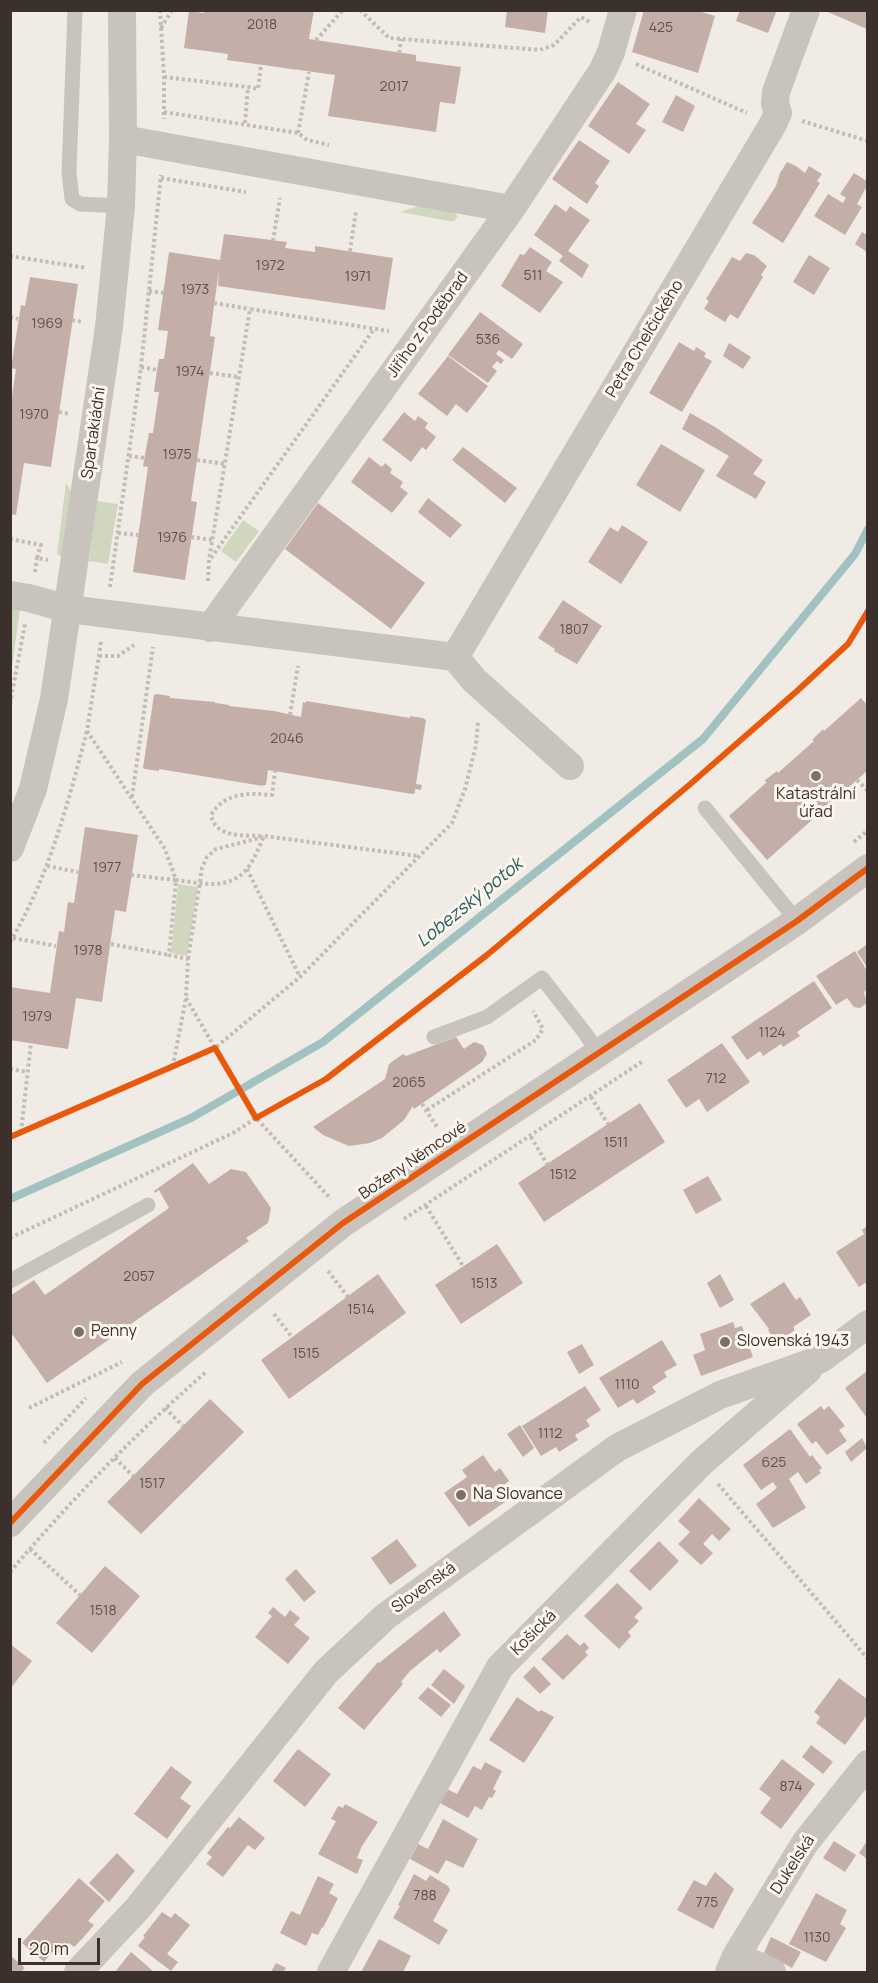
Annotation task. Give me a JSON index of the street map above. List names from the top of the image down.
{
  "streets": {
    "street": [
      "Jiřího z Poděbrad",
      "Petra Chelčického",
      "Spartakiádní",
      "Boženy Němcové",
      "Slovenská",
      "Košická",
      "Dukelská"
    ]
  },
  "crossings": [
    ["Slovenská", "Košická"]
  ],
  "water": ["Lobezský potok"],
  "places": [
    "Katastrální úřad",
    "Penny",
    "Slovenská 1943",
    "Na Slovance"
  ],
  "house_numbers": [
    "2018",
    "425",
    "2017",
    "1972",
    "511",
    "1971",
    "1973",
    "1969",
    "536",
    "1974",
    "1970",
    "1975",
    "1976",
    "1807",
    "2046",
    "1977",
    "1978",
    "1979",
    "1124",
    "712",
    "2065",
    "1511",
    "1512",
    "2057",
    "1513",
    "1514",
    "1515",
    "1110",
    "1112",
    "625",
    "1517",
    "1518",
    "874",
    "788",
    "775",
    "1130"
  ],
  "scale_bar": "20 m"
}
